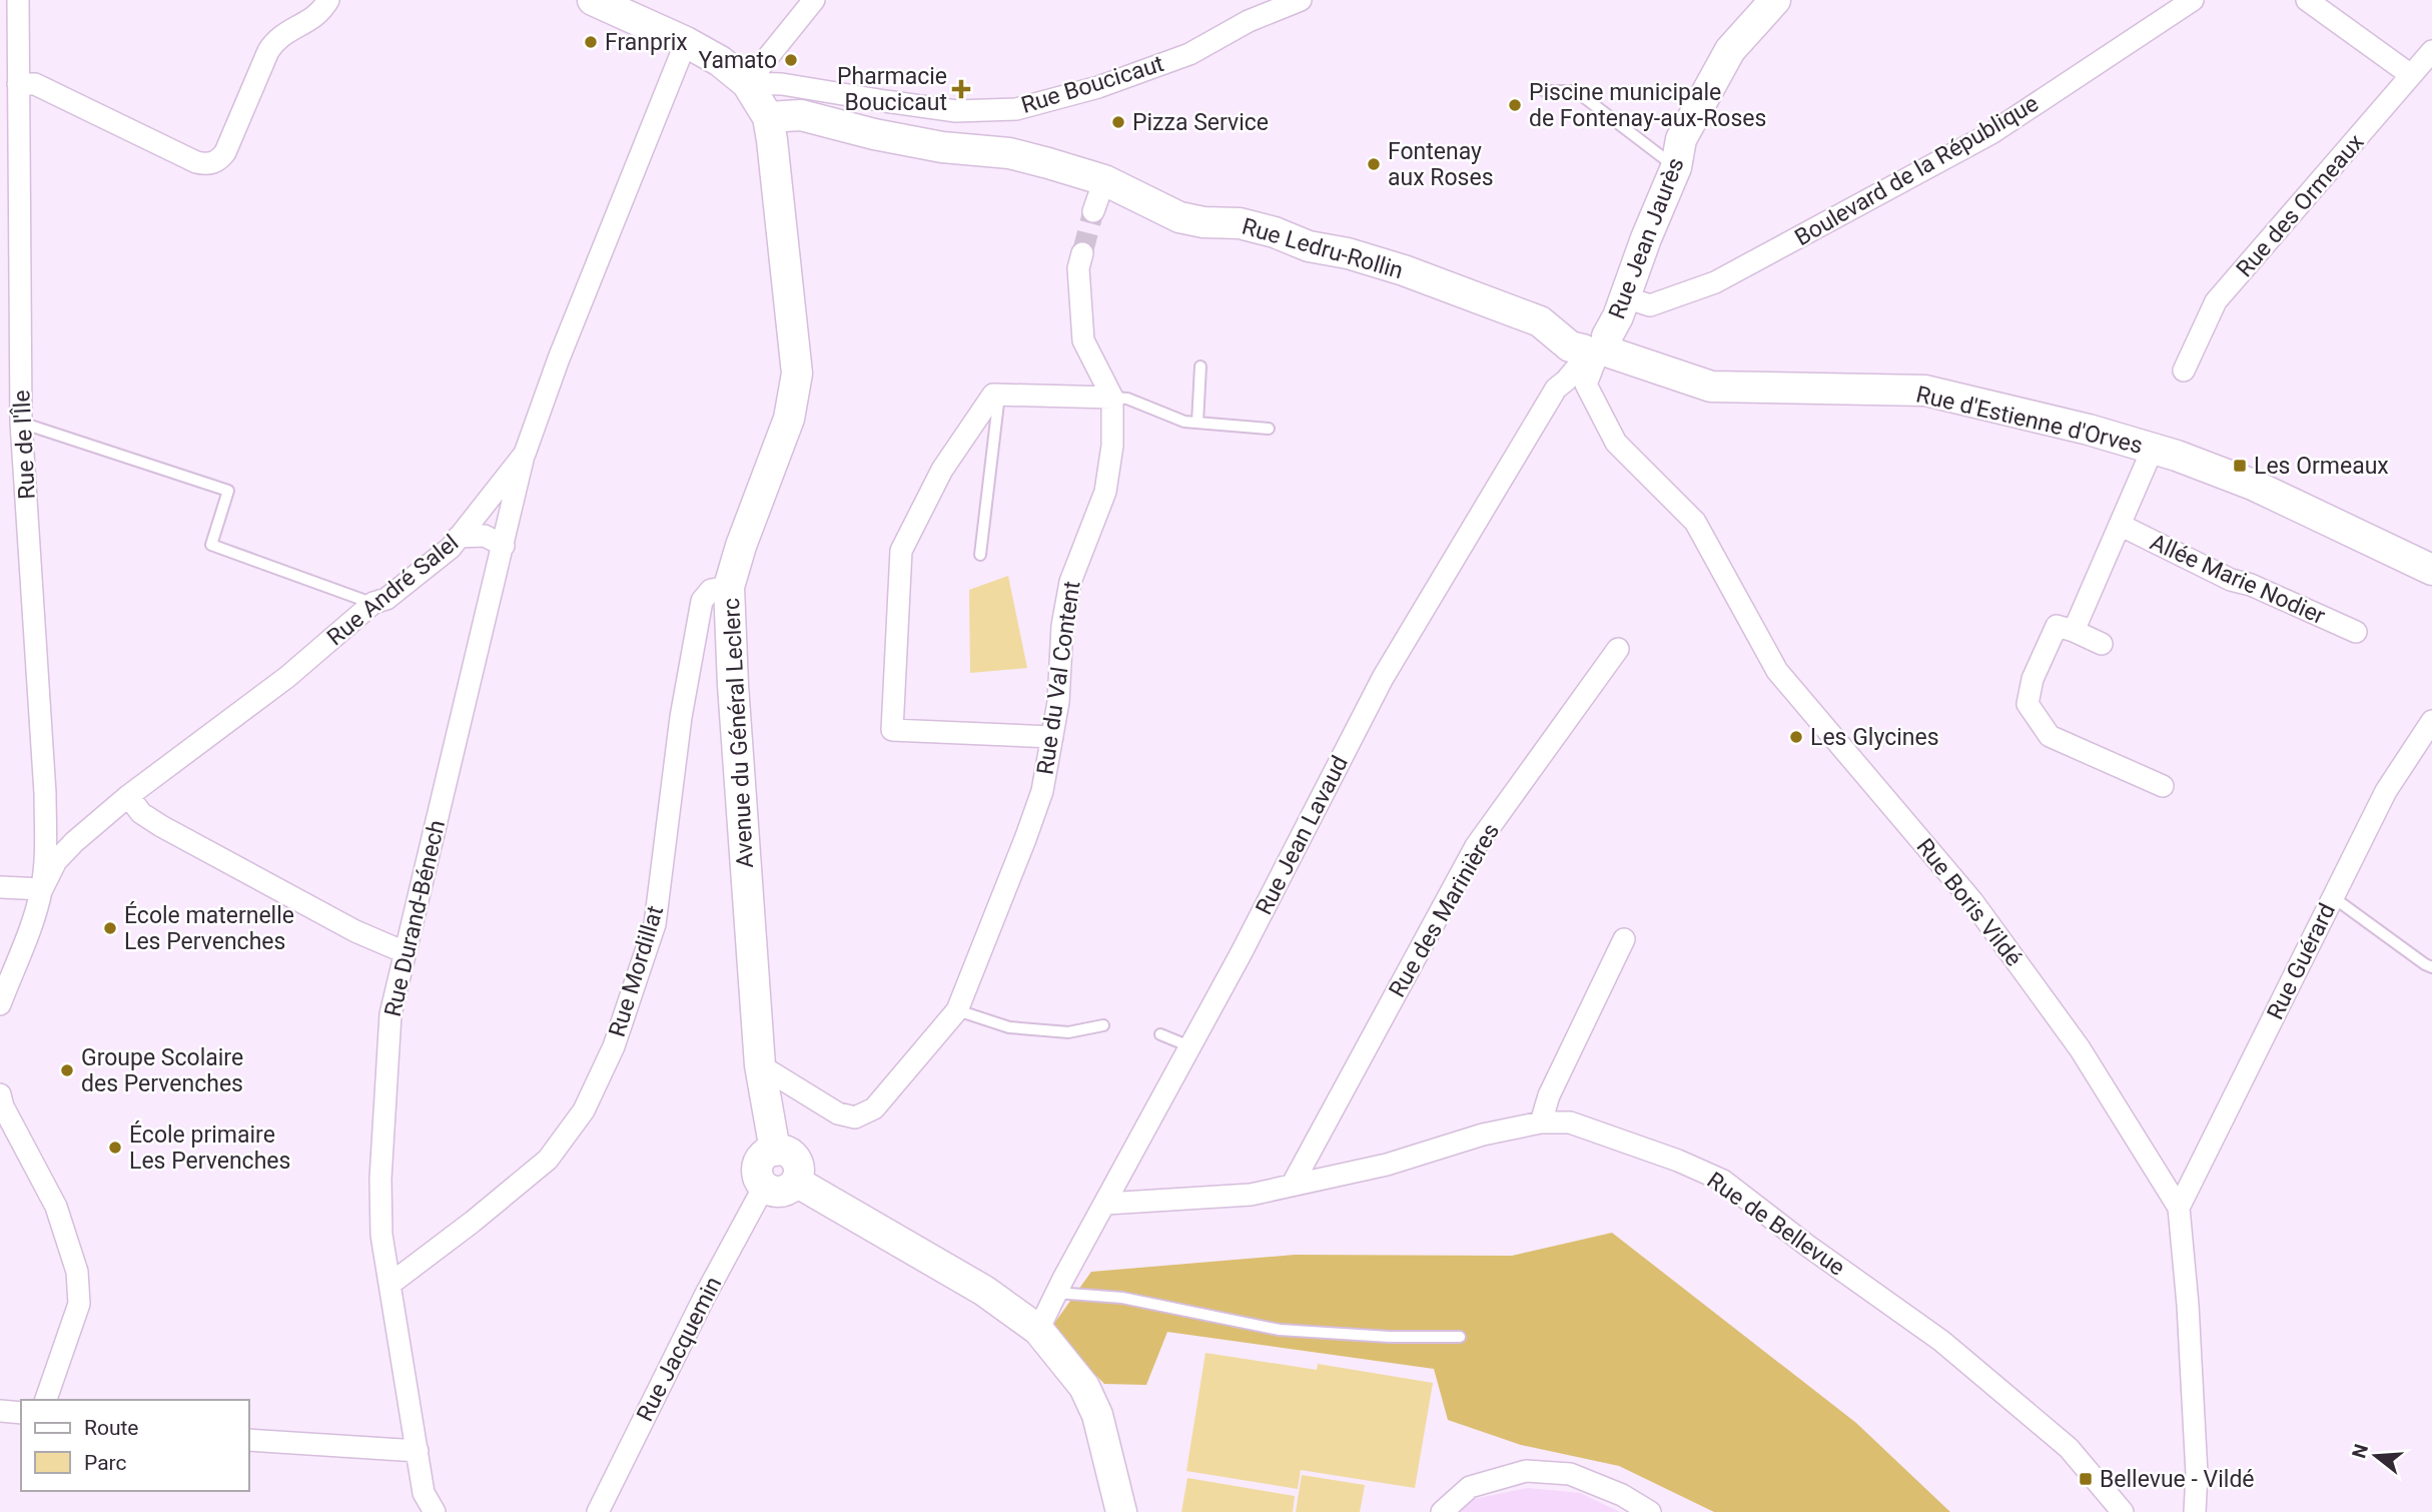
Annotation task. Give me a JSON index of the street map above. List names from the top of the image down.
{
  "streets": {
    "street": [
      "Rue Boucicaut",
      "Boulevard de la République",
      "Rue des Ormeaux",
      "Rue Jean Jaurès",
      "Rue Ledru-Rollin",
      "Rue d'Estienne d'Orves",
      "Rue de l'Île",
      "Allée Marie Nodier",
      "Rue André Salel",
      "Rue du Val Content",
      "Avenue du Général Leclerc",
      "Rue Jean Lavaud",
      "Rue Boris Vildé",
      "Rue des Marinières",
      "Rue Durand-Bénech",
      "Rue Guérard",
      "Rue Mordillat",
      "Rue de Bellevue",
      "Rue Jacquemin"
    ]
  },
  "crossings": [
    ["Boulevard de la République", "Rue Jean Jaurès"],
    ["Rue Jean Jaurès", "Rue Ledru-Rollin"],
    ["Rue Jean Jaurès", "Rue d'Estienne d'Orves"],
    ["Rue Jean Jaurès", "Rue Jean Lavaud"],
    ["Rue Jean Jaurès", "Rue Boris Vildé"],
    ["Rue Ledru-Rollin", "Rue d'Estienne d'Orves"],
    ["Rue Ledru-Rollin", "Avenue du Général Leclerc"],
    ["Rue Ledru-Rollin", "Rue Jean Lavaud"],
    ["Rue Ledru-Rollin", "Rue Boris Vildé"],
    ["Rue d'Estienne d'Orves", "Rue Jean Lavaud"],
    ["Rue d'Estienne d'Orves", "Rue Boris Vildé"],
    ["Rue de l'Île", "Rue André Salel"],
    ["Rue André Salel", "Rue Durand-Bénech"],
    ["Rue du Val Content", "Avenue du Général Leclerc"],
    ["Avenue du Général Leclerc", "Rue Mordillat"],
    ["Avenue du Général Leclerc", "Rue Jacquemin"],
    ["Rue Jean Lavaud", "Rue Boris Vildé"],
    ["Rue Jean Lavaud", "Rue de Bellevue"],
    ["Rue Boris Vildé", "Rue Guérard"],
    ["Rue des Marinières", "Rue de Bellevue"],
    ["Rue Durand-Bénech", "Rue Mordillat"]
  ],
  "places": {
    "other": [
      "Franprix",
      "Yamato",
      "Piscine municipale de Fontenay-aux-Roses",
      "Pizza Service",
      "Fontenay aux Roses",
      "Les Glycines",
      "École maternelle Les Pervenches",
      "Groupe Scolaire des Pervenches",
      "École primaire Les Pervenches"
    ],
    "health": ["Pharmacie Boucicaut"],
    "transit": ["Les Ormeaux", "Bellevue - Vildé"]
  },
  "legend": ["Route", "Parc"],
  "north": "left"
}
